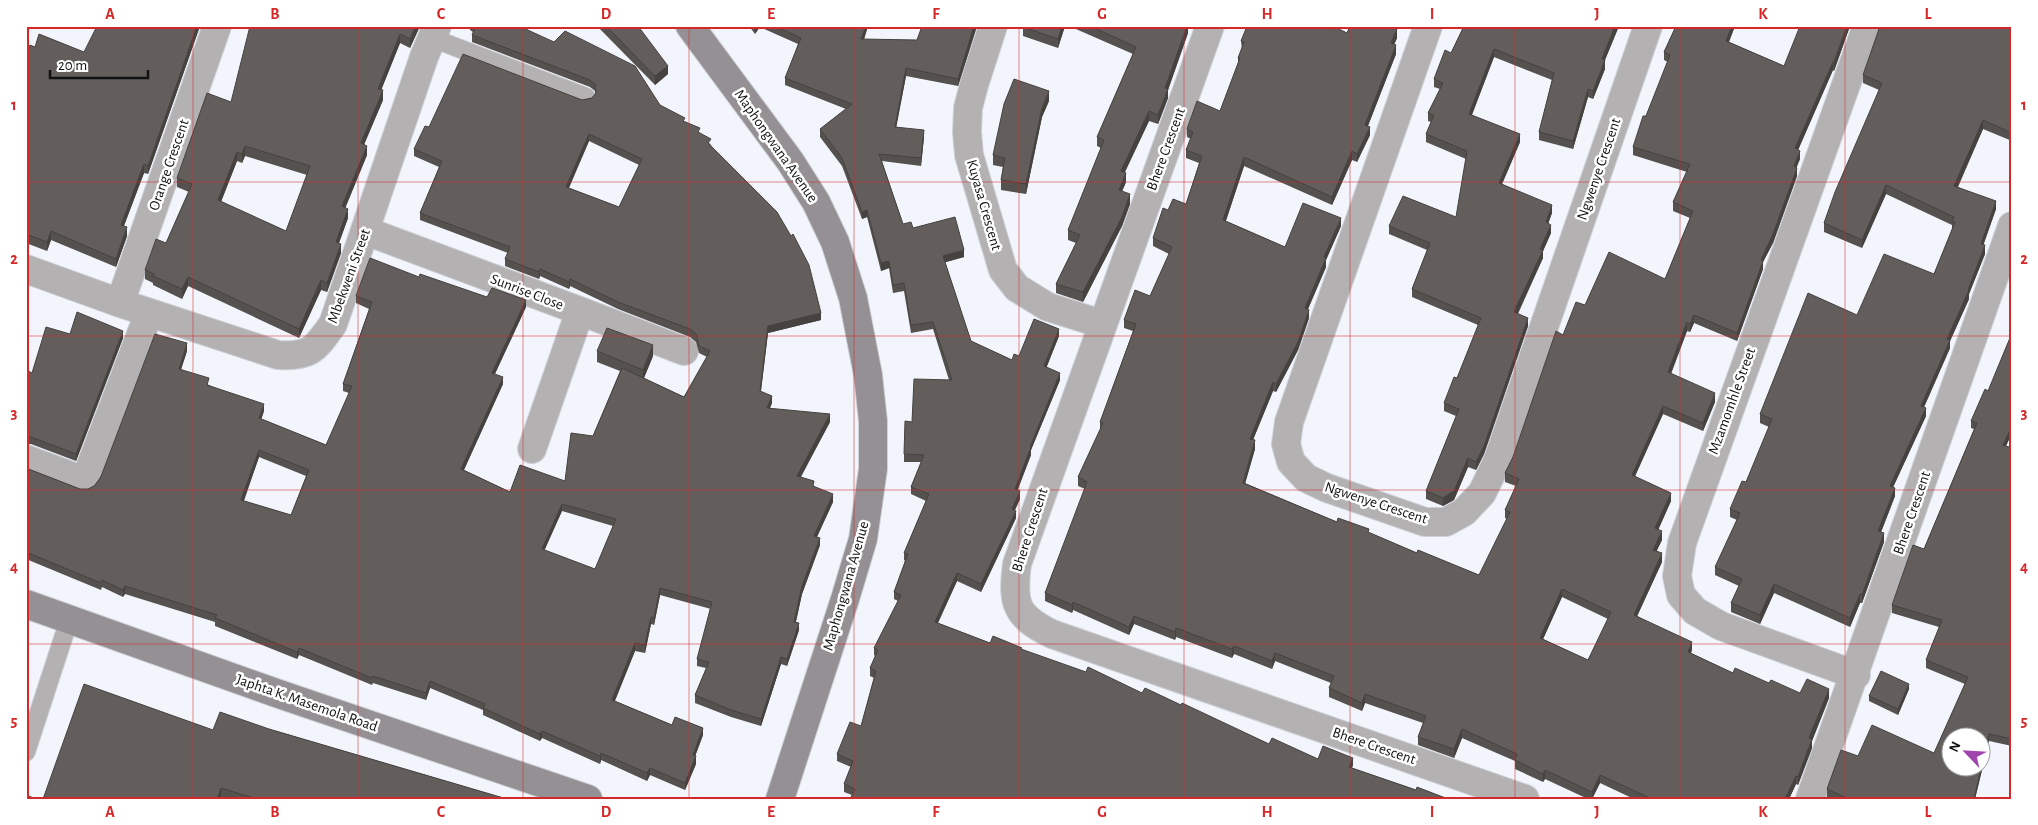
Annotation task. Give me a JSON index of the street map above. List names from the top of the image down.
{
  "streets": {
    "street": [
      "Maphongwana Avenue",
      "Bhere Crescent",
      "Orange Crescent",
      "Ngwenye Crescent",
      "Kuyasa Crescent",
      "Mbekweni Street",
      "Sunrise Close",
      "Mzamomhle Street",
      "Japhta K. Masemola Road"
    ]
  },
  "crossings": [
    ["Bhere Crescent", "Kuyasa Crescent"],
    ["Bhere Crescent", "Mzamomhle Street"],
    ["Orange Crescent", "Mbekweni Street"],
    ["Mbekweni Street", "Sunrise Close"]
  ],
  "scale_bar": "20 m",
  "north": "top left",
  "grid": {
    "columns": [
      "A",
      "B",
      "C",
      "D",
      "E",
      "F",
      "G",
      "H",
      "I",
      "J",
      "K",
      "L"
    ],
    "rows": [
      "1",
      "2",
      "3",
      "4",
      "5"
    ]
  }
}
